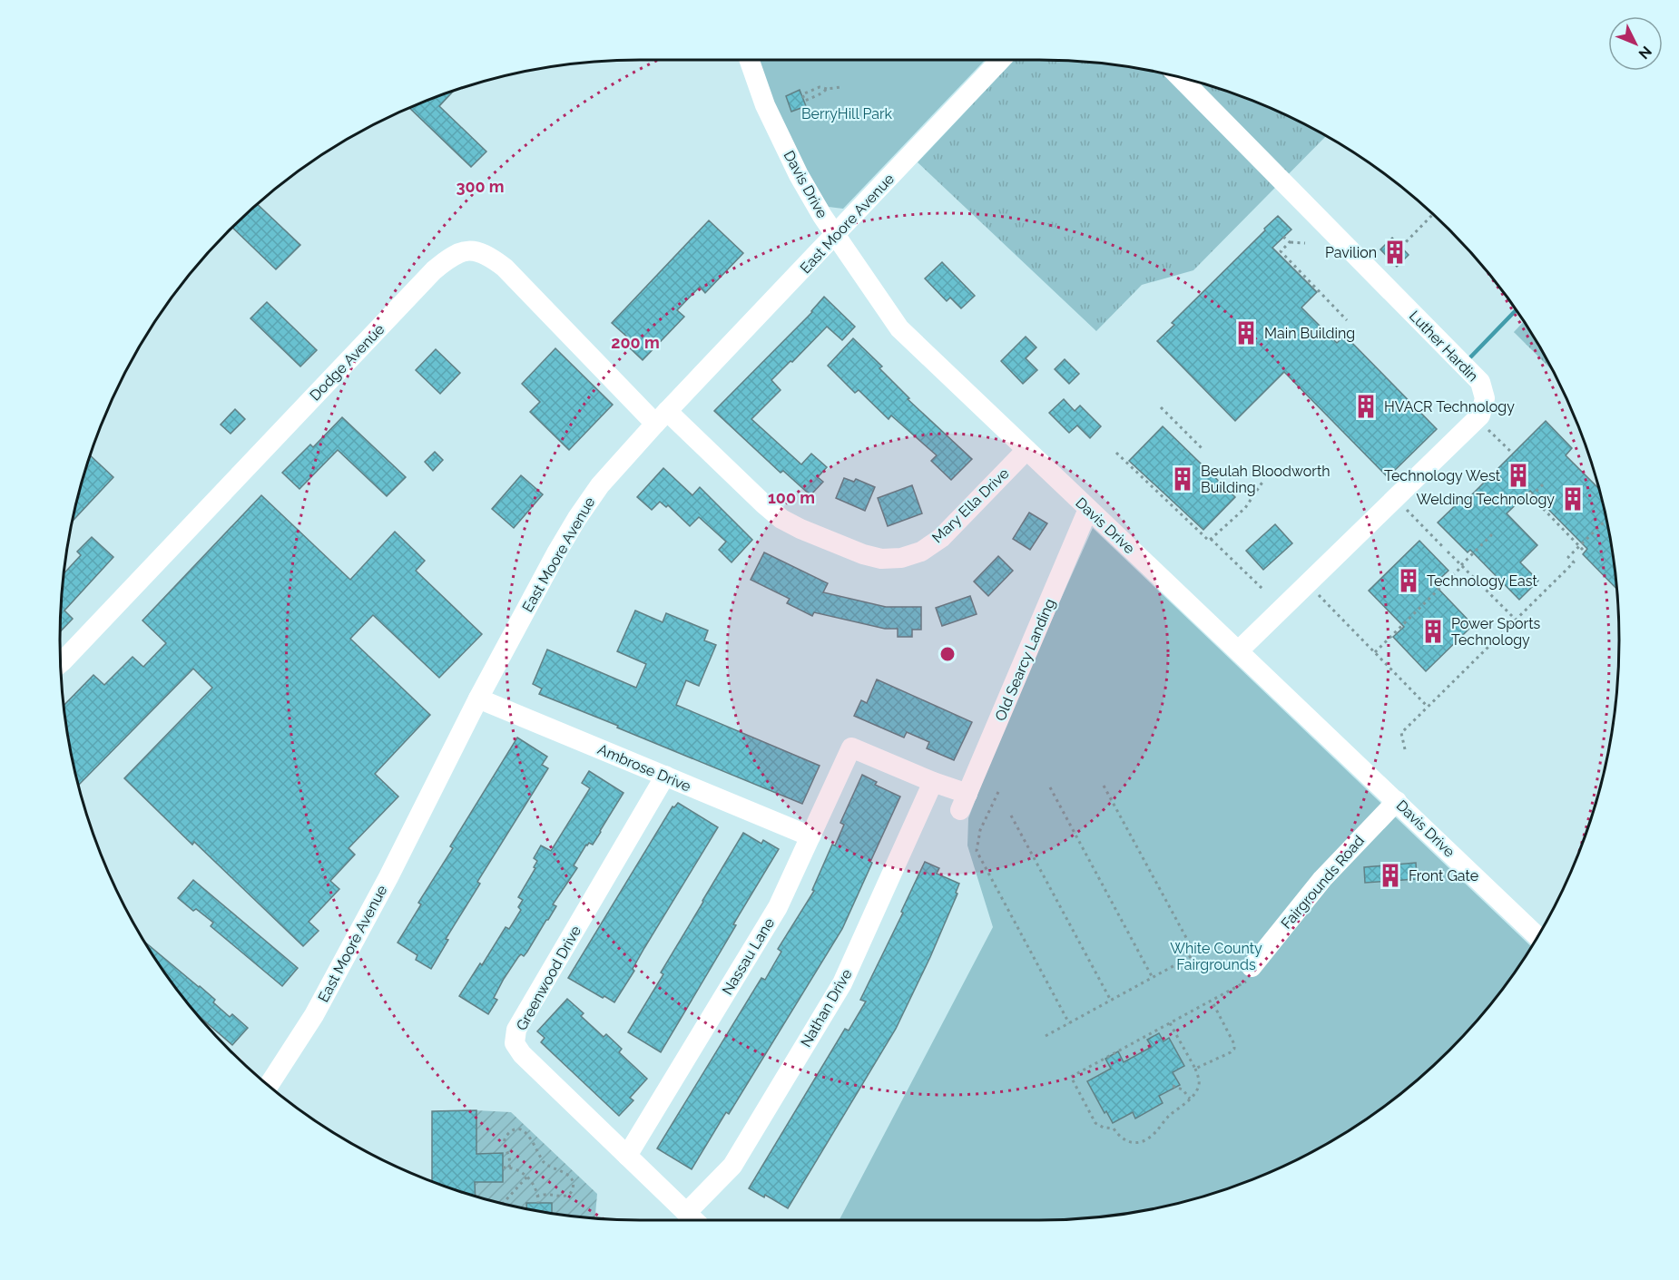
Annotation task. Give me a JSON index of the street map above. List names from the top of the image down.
{
  "streets": {
    "street": [
      "Davis Drive",
      "East Moore Avenue",
      "Luther Hardin",
      "Dodge Avenue",
      "Mary Ella Drive",
      "Old Searcy Landing",
      "Ambrose Drive",
      "Fairgrounds Road",
      "Nassau Lane",
      "Greenwood Drive",
      "Nathan Drive"
    ]
  },
  "crossings": [
    ["Davis Drive", "East Moore Avenue"],
    ["Davis Drive", "Luther Hardin"],
    ["Davis Drive", "Mary Ella Drive"],
    ["Davis Drive", "Old Searcy Landing"],
    ["Davis Drive", "Fairgrounds Road"],
    ["East Moore Avenue", "Dodge Avenue"],
    ["East Moore Avenue", "Mary Ella Drive"],
    ["East Moore Avenue", "Ambrose Drive"],
    ["Dodge Avenue", "Mary Ella Drive"],
    ["Old Searcy Landing", "Nassau Lane"],
    ["Old Searcy Landing", "Nathan Drive"],
    ["Ambrose Drive", "Nassau Lane"],
    ["Ambrose Drive", "Greenwood Drive"],
    ["Nassau Lane", "Greenwood Drive"],
    ["Nassau Lane", "Nathan Drive"],
    ["Greenwood Drive", "Nathan Drive"]
  ],
  "parks": ["BerryHill Park", "White County Fairgrounds"],
  "places": {
    "building": [
      "Pavilion",
      "Main Building",
      "HVACR Technology",
      "Technology West",
      "Beulah Bloodworth Building",
      "Welding Technology",
      "Technology East",
      "Power Sports Technology",
      "Front Gate"
    ]
  },
  "north": "bottom right",
  "rings": ["300 m", "200 m", "100 m"]
}
